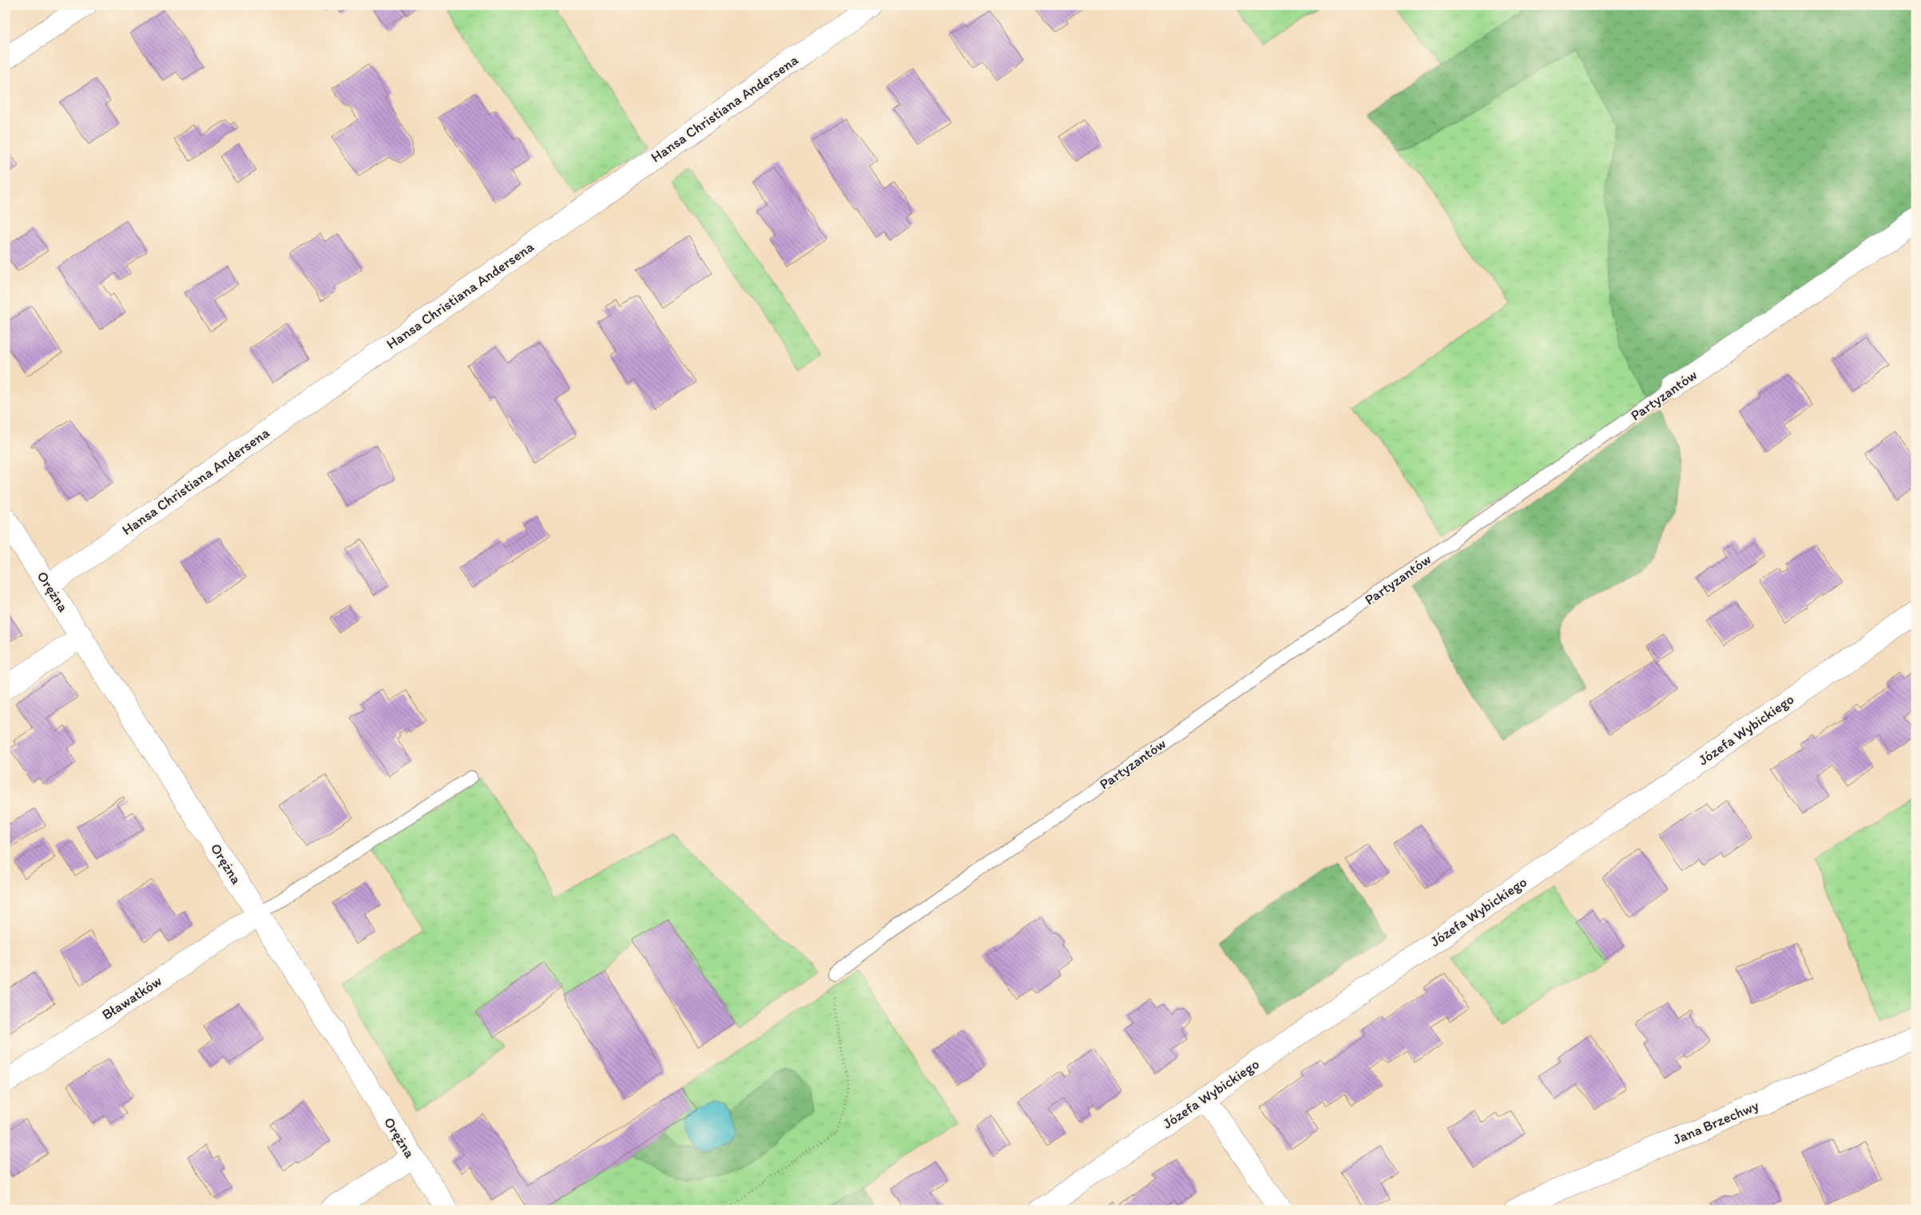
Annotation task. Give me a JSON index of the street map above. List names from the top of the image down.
{
  "streets": {
    "street": [
      "Hansa Christiana Andersena",
      "Partyzantów",
      "Orężna",
      "Józefa Wybickiego",
      "Bławatków",
      "Jana Brzechwy"
    ]
  },
  "crossings": [
    ["Hansa Christiana Andersena", "Orężna"],
    ["Orężna", "Bławatków"]
  ]
}
